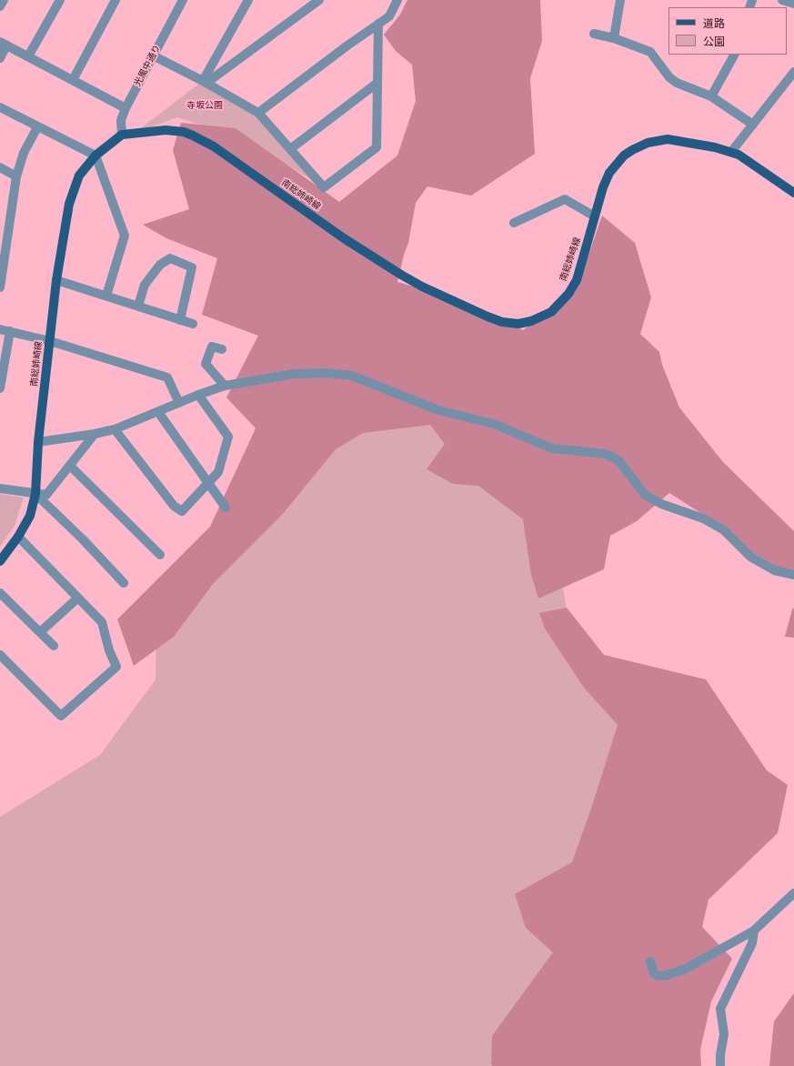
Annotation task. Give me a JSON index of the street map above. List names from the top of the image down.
{
  "streets": {
    "main road": ["南総姉崎線"],
    "street": ["光風中通り"]
  },
  "crossings": [
    ["光風中通り", "南総姉崎線"]
  ],
  "parks": ["寺坂公園"],
  "legend": ["道路", "公園"]
}
